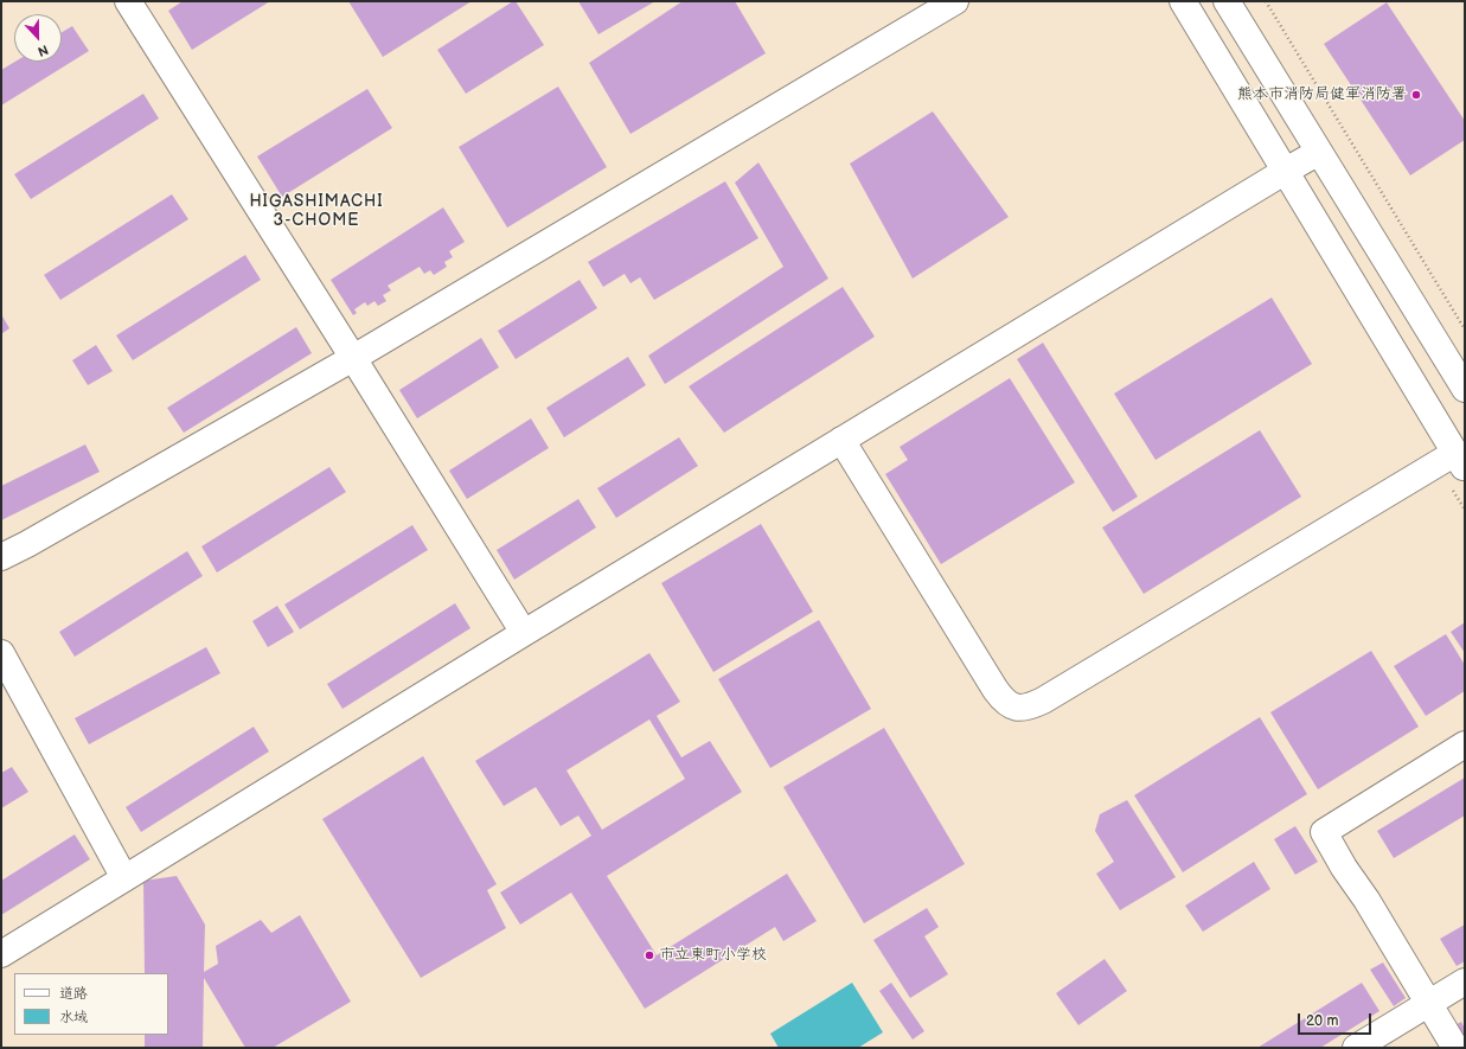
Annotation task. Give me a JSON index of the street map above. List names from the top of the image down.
{
  "districts": ["HIGASHIMACHI 3-CHOME"],
  "places": ["熊本市消防局健軍消防署", "市立東町小学校"],
  "legend": ["道路", "水域"],
  "scale_bar": "20 m",
  "north": "bottom"
}
